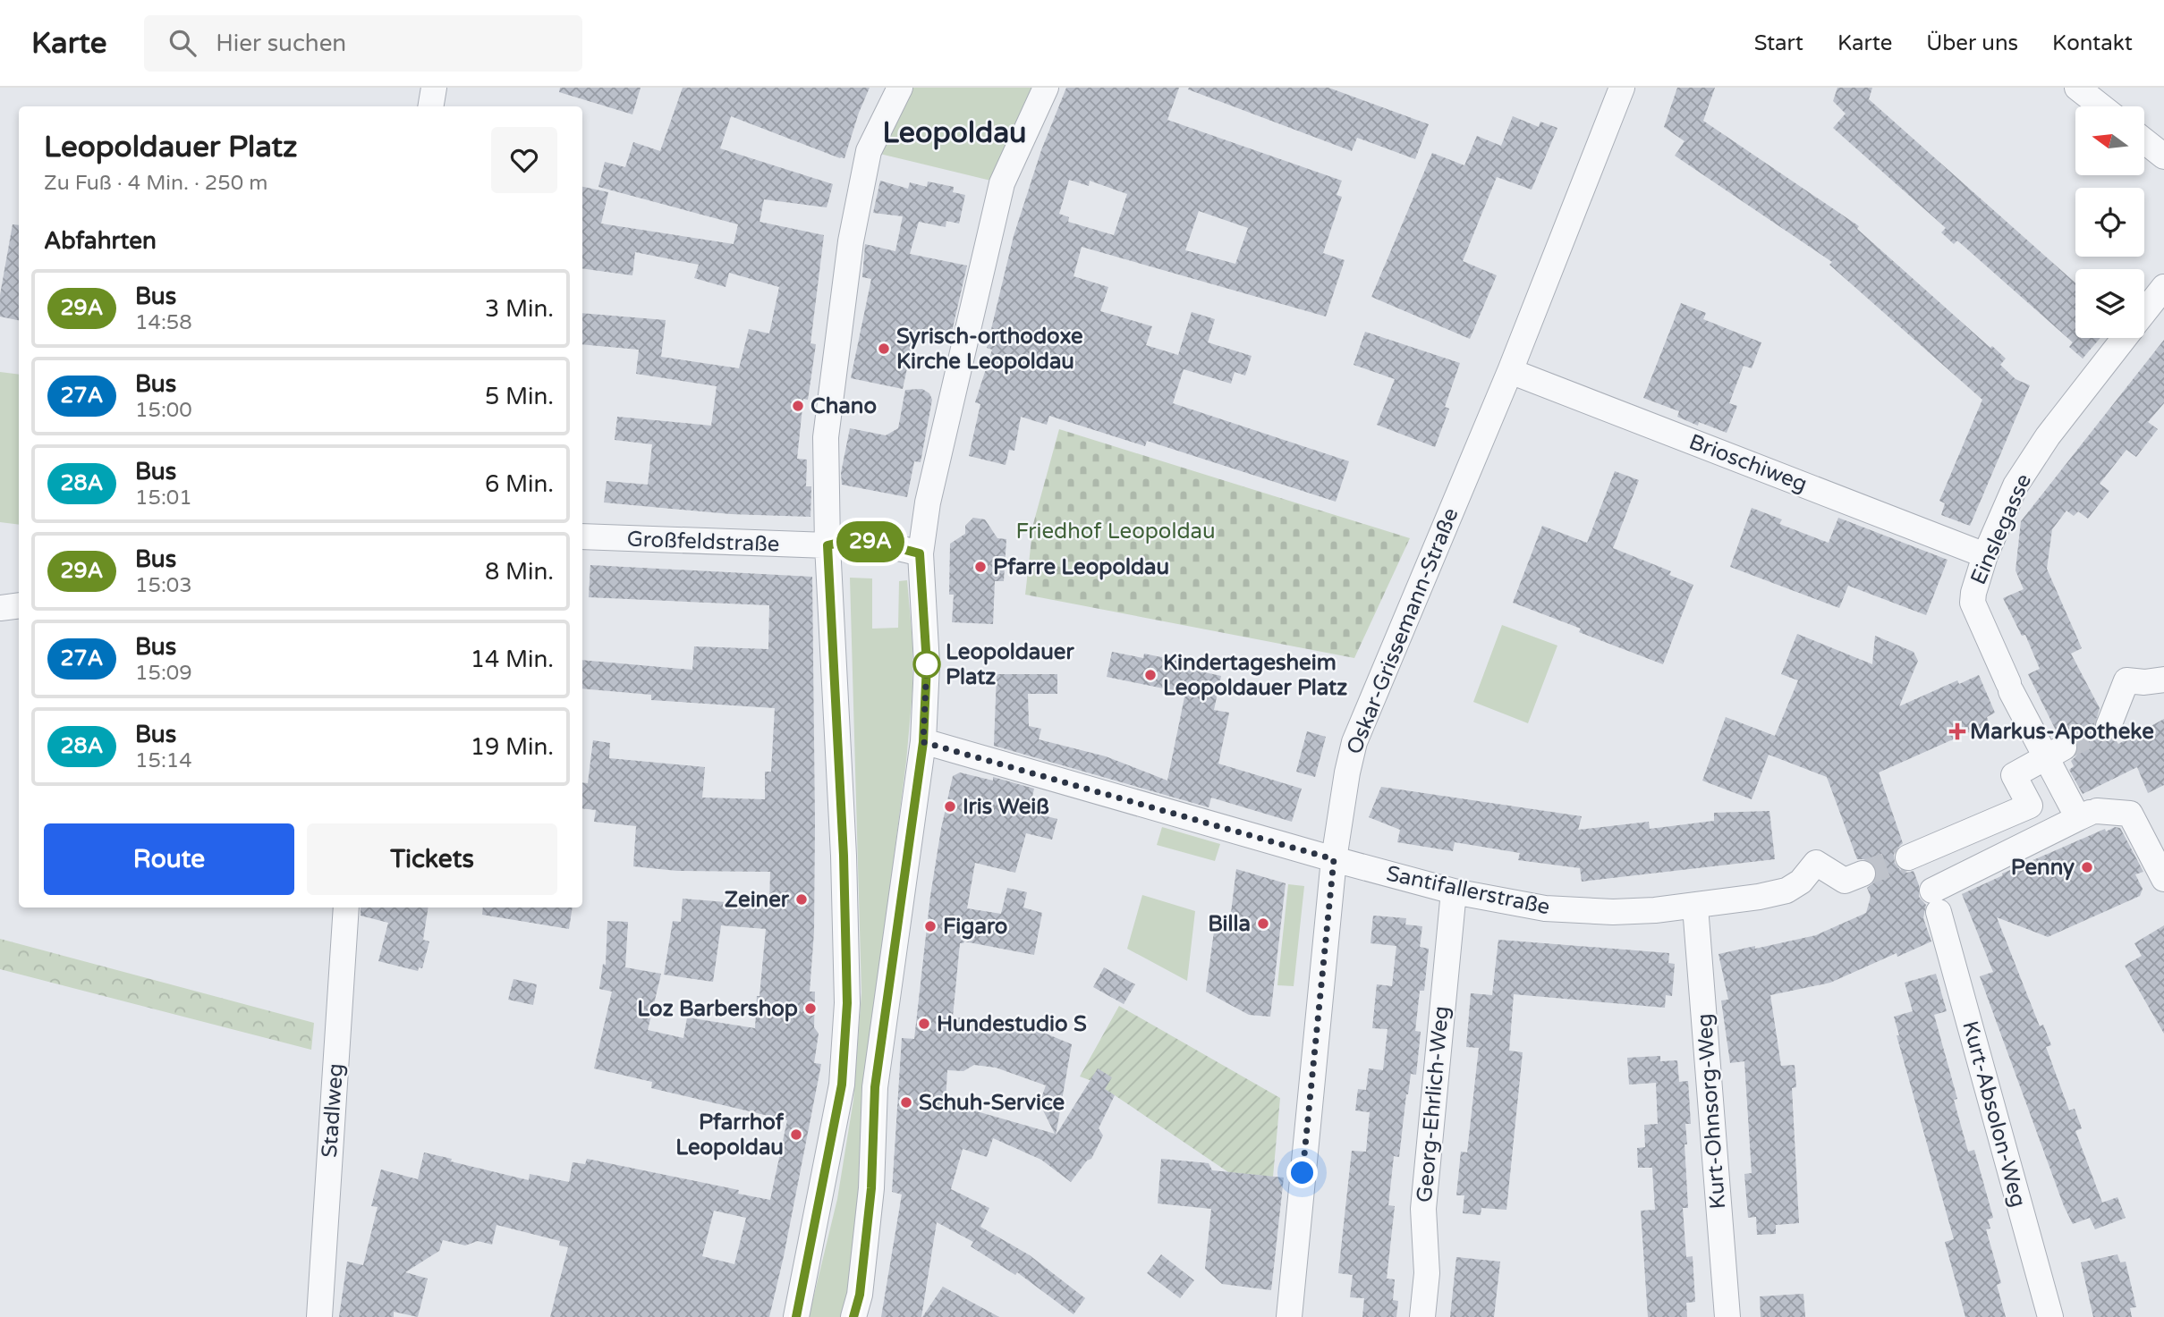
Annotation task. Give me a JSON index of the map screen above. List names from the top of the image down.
{
  "streets": {
    "street": [
      "Brioschiweg",
      "Einslegasse",
      "Großfeldstraße",
      "Oskar-Grissemann-Straße",
      "Santifallerstraße",
      "Georg-Ehrlich-Weg",
      "Stadlweg",
      "Kurt-Ohnsorg-Weg",
      "Kurt-Absolon-Weg"
    ]
  },
  "crossings": [
    ["Brioschiweg", "Einslegasse"],
    ["Brioschiweg", "Oskar-Grissemann-Straße"],
    ["Einslegasse", "Kurt-Absolon-Weg"],
    ["Oskar-Grissemann-Straße", "Santifallerstraße"],
    ["Santifallerstraße", "Georg-Ehrlich-Weg"],
    ["Santifallerstraße", "Kurt-Ohnsorg-Weg"]
  ],
  "districts": ["Leopoldau"],
  "parks": ["Friedhof Leopoldau"],
  "places": {
    "other": [
      "Syrisch-orthodoxe Kirche Leopoldau",
      "Chano",
      "Pfarre Leopoldau",
      "Leopoldauer Platz",
      "Kindertagesheim Leopoldauer Platz",
      "Iris Weiß",
      "Penny",
      "Zeiner",
      "Billa",
      "Figaro",
      "Loz Barbershop",
      "Hundestudio S",
      "Schuh-Service",
      "Pfarrhof Leopoldau"
    ],
    "health": ["Markus-Apotheke"]
  },
  "lines": ["bus line 29A"],
  "north": "left",
  "page": {
    "header": "Karte",
    "search": "Hier suchen",
    "nav": [
      "Start",
      "Karte",
      "Über uns",
      "Kontakt"
    ],
    "on_map": "29A",
    "heading": [
      ["Leopoldauer Platz", "Zu Fuß · 4 Min. · 250 m"],
      "Abfahrten"
    ],
    "list": [
      {
        "mark": "29A",
        "name": "Bus",
        "note": "14:58",
        "value": "3 Min."
      },
      {
        "mark": "27A",
        "name": "Bus",
        "note": "15:00",
        "value": "5 Min."
      },
      {
        "mark": "28A",
        "name": "Bus",
        "note": "15:01",
        "value": "6 Min."
      },
      {
        "mark": "29A",
        "name": "Bus",
        "note": "15:03",
        "value": "8 Min."
      },
      {
        "mark": "27A",
        "name": "Bus",
        "note": "15:09",
        "value": "14 Min."
      },
      {
        "mark": "28A",
        "name": "Bus",
        "note": "15:14",
        "value": "19 Min."
      }
    ],
    "buttons": ["Route", "Tickets"]
  }
}
